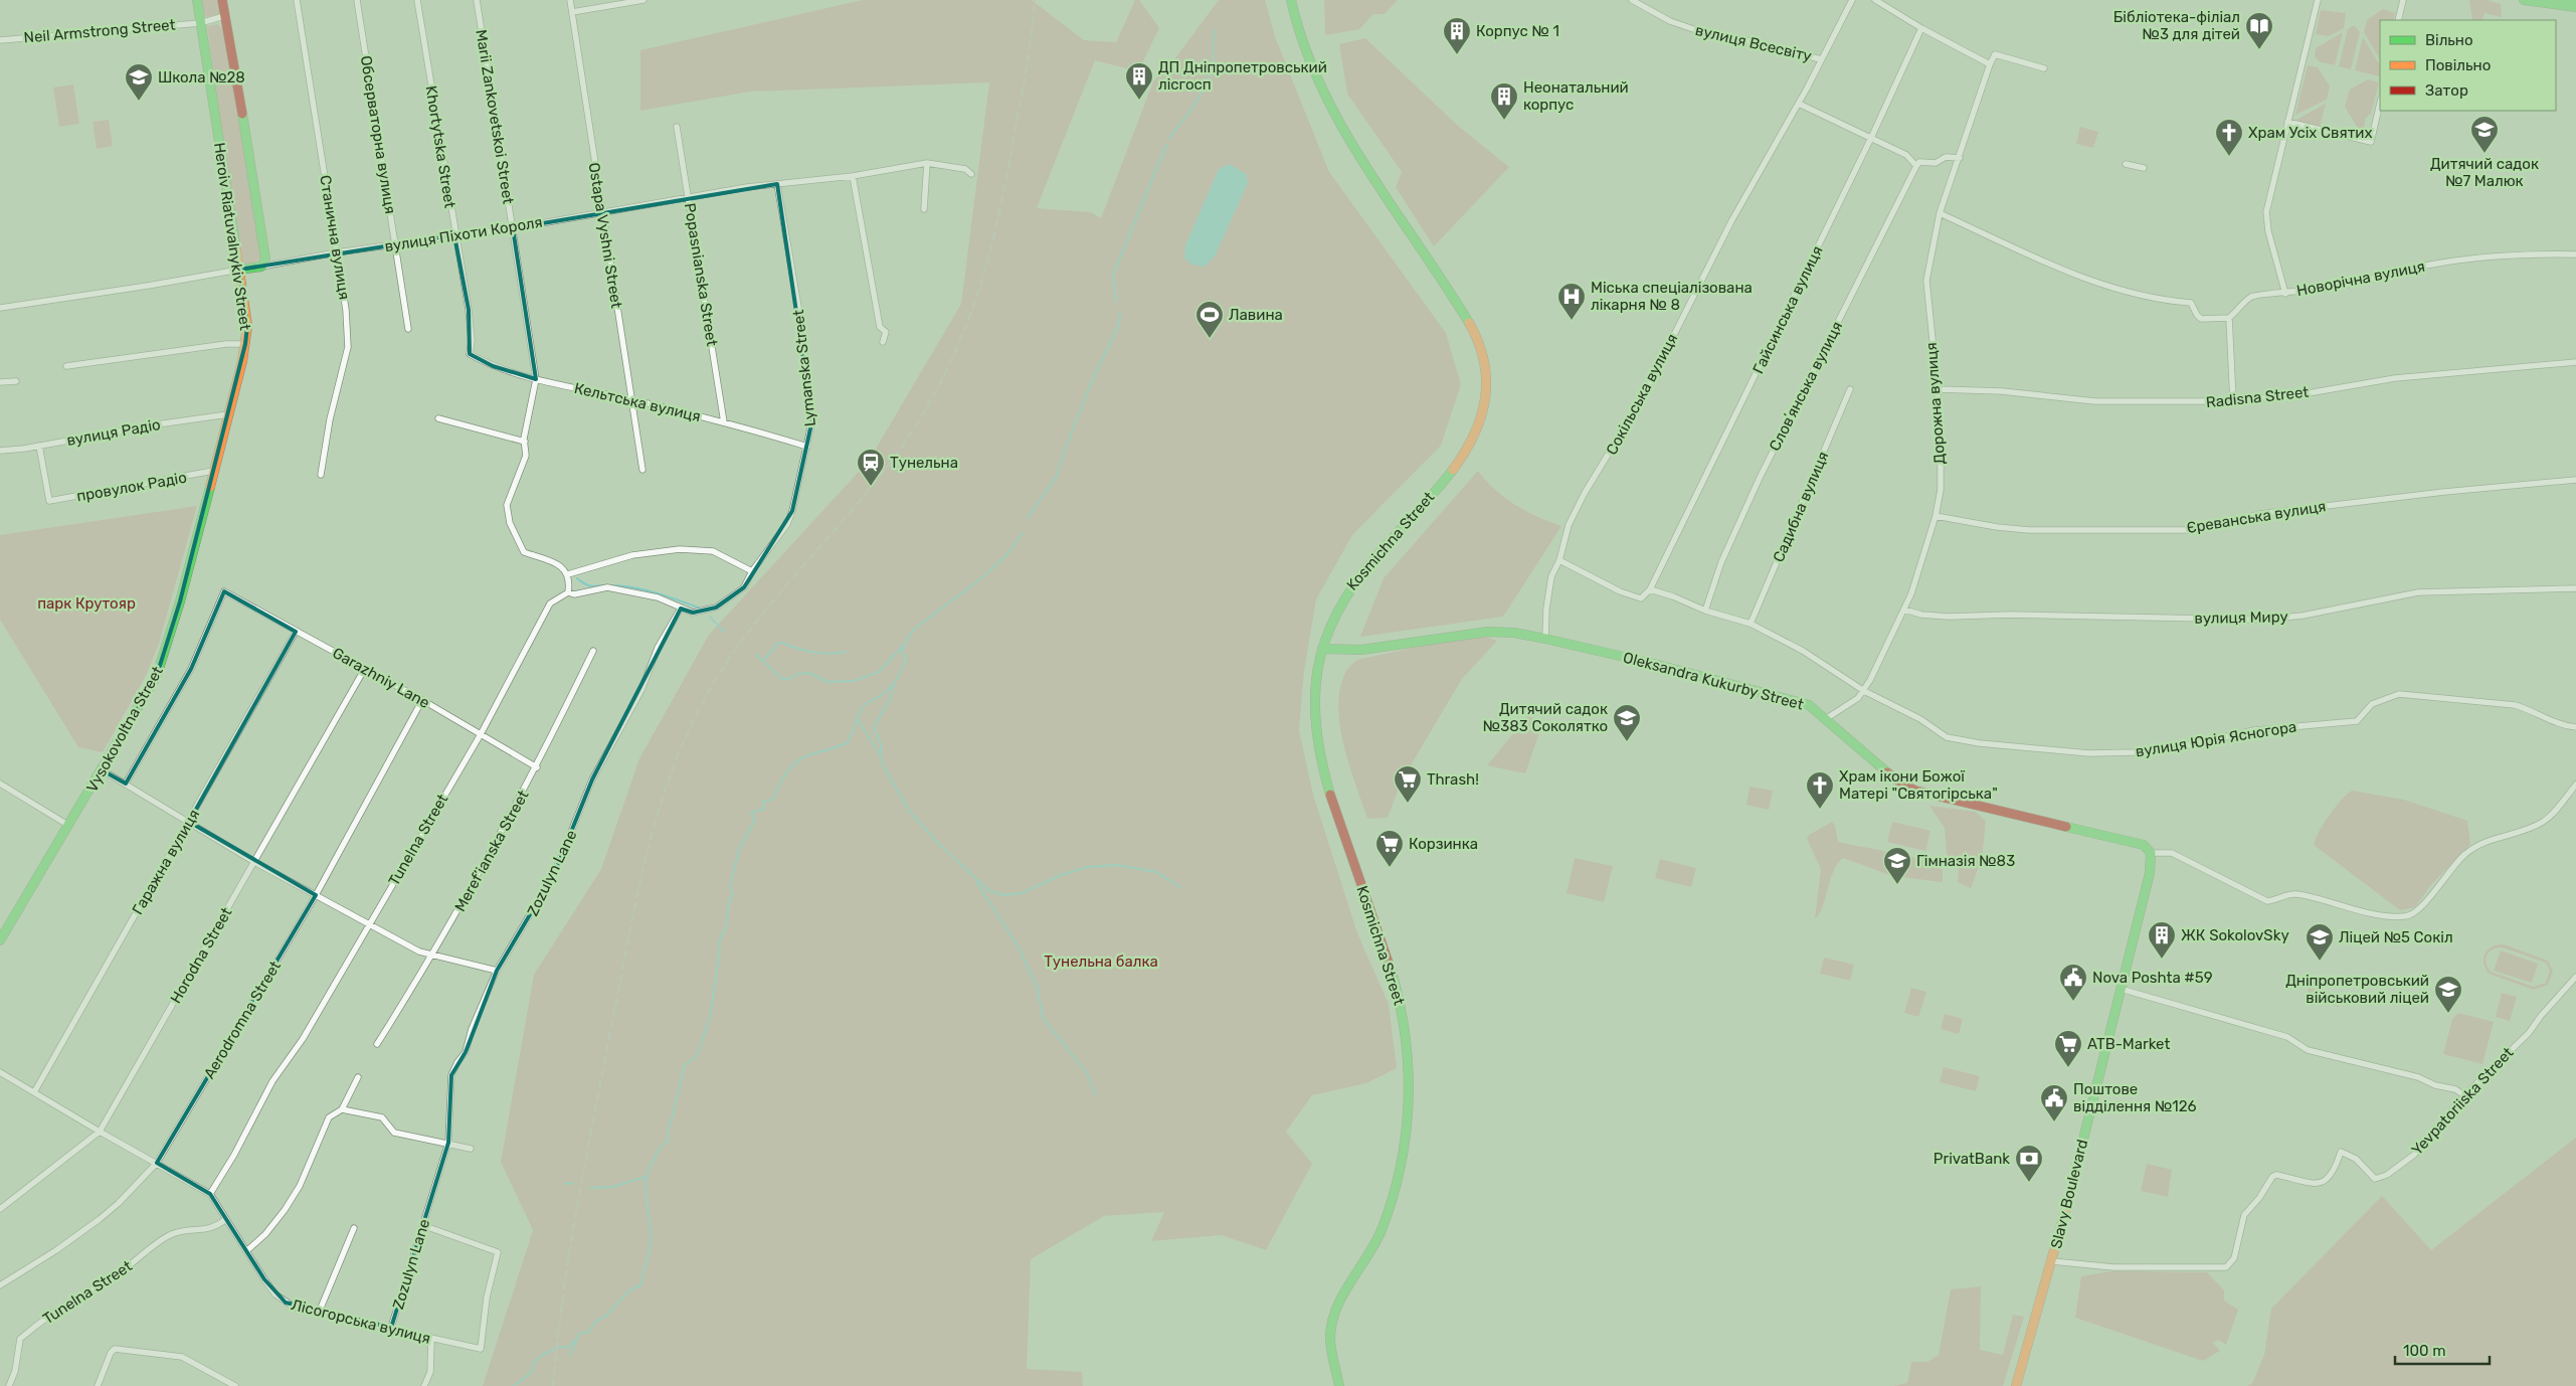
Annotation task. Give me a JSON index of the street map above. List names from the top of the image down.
{
  "streets": {
    "main road": [
      "вулиця Піхоти Короля",
      "Heroiv Riatuvalnykiv Street",
      "Kosmichna Street",
      "Oleksandra Kukurby Street",
      "Vysokovoltna Street",
      "Slavy Boulevard"
    ],
    "street": [
      "Neil Armstrong Street",
      "вулиця Всесвіту",
      "Marii Zankovetskoi Street",
      "Обсерваторна вулиця",
      "Khortytska Street",
      "Ostapa Vyshni Street",
      "Станична вулиця",
      "Popasnianska Street",
      "Новорічна вулиця",
      "Гайсинська вулиця",
      "Lymanska Street",
      "Словʼянська вулиця",
      "Сокільська вулиця",
      "Radisna Street",
      "Кельтська вулиця",
      "Дорожна вулиця",
      "вулиця Радіо",
      "провулок Радіо",
      "Садибна вулиця",
      "Єреванська вулиця",
      "вулиця Миру",
      "Garazhniy Lane",
      "вулиця Юрія Ясногора",
      "Tunelna Street",
      "Meref’ianska Street",
      "Гаражна вулиця",
      "Zozulyn Lane",
      "Horodna Street",
      "Aerodromna Street",
      "Yevpatoriiska Street",
      "Лісогорська вулиця"
    ]
  },
  "crossings": [
    ["Neil Armstrong Street", "Heroiv Riatuvalnykiv Street"],
    ["вулиця Всесвіту", "Сокільська вулиця"],
    ["Marii Zankovetskoi Street", "вулиця Піхоти Короля"],
    ["Marii Zankovetskoi Street", "Кельтська вулиця"],
    ["Обсерваторна вулиця", "вулиця Піхоти Короля"],
    ["Khortytska Street", "вулиця Піхоти Короля"],
    ["Khortytska Street", "Кельтська вулиця"],
    ["вулиця Піхоти Короля", "Ostapa Vyshni Street"],
    ["вулиця Піхоти Короля", "Heroiv Riatuvalnykiv Street"],
    ["вулиця Піхоти Короля", "Станична вулиця"],
    ["вулиця Піхоти Короля", "Popasnianska Street"],
    ["вулиця Піхоти Короля", "Lymanska Street"],
    ["Ostapa Vyshni Street", "Кельтська вулиця"],
    ["Heroiv Riatuvalnykiv Street", "вулиця Радіо"],
    ["Heroiv Riatuvalnykiv Street", "провулок Радіо"],
    ["Heroiv Riatuvalnykiv Street", "Vysokovoltna Street"],
    ["Popasnianska Street", "Кельтська вулиця"],
    ["Гайсинська вулиця", "вулиця Юрія Ясногора"],
    ["Lymanska Street", "Кельтська вулиця"],
    ["Lymanska Street", "Zozulyn Lane"],
    ["Словʼянська вулиця", "вулиця Юрія Ясногора"],
    ["Сокільська вулиця", "Oleksandra Kukurby Street"],
    ["Radisna Street", "Дорожна вулиця"],
    ["Дорожна вулиця", "Єреванська вулиця"],
    ["Дорожна вулиця", "вулиця Миру"],
    ["Дорожна вулиця", "Oleksandra Kukurby Street"],
    ["Дорожна вулиця", "вулиця Юрія Ясногора"],
    ["вулиця Радіо", "провулок Радіо"],
    ["провулок Радіо", "Vysokovoltna Street"],
    ["Садибна вулиця", "вулиця Юрія Ясногора"],
    ["Kosmichna Street", "Oleksandra Kukurby Street"],
    ["Garazhniy Lane", "Vysokovoltna Street"],
    ["Garazhniy Lane", "Tunelna Street"],
    ["Garazhniy Lane", "Meref’ianska Street"],
    ["Garazhniy Lane", "Гаражна вулиця"],
    ["Garazhniy Lane", "Horodna Street"],
    ["Garazhniy Lane", "Aerodromna Street"],
    ["Oleksandra Kukurby Street", "Slavy Boulevard"],
    ["Tunelna Street", "Лісогорська вулиця"],
    ["Гаражна вулиця", "Лісогорська вулиця"],
    ["Zozulyn Lane", "Лісогорська вулиця"],
    ["Horodna Street", "Лісогорська вулиця"],
    ["Aerodromna Street", "Лісогорська вулиця"],
    ["Yevpatoriiska Street", "Slavy Boulevard"]
  ],
  "parks": ["парк Крутояр", "Тунельна балка"],
  "places": {
    "library": ["Бібліотека-філіал №3 для дітей"],
    "building": [
      "Корпус № 1",
      "ДП Дніпропетровський лісгосп",
      "Неонатальний корпус",
      "ЖК SokolovSky"
    ],
    "school or university": [
      "Школа №28",
      "Дитячий садок №7 Малюк",
      "Дитячий садок №383 Соколятко",
      "Гімназія №83",
      "Ліцей №5 Сокіл",
      "Дніпропетровський військовий ліцей"
    ],
    "church": ["Храм Усіх Святих", "Храм ікони Божої Матері \"Святогірська\""],
    "hospital": ["Міська спеціалізована лікарня № 8"],
    "sports": ["Лавина"],
    "station": ["Тунельна"],
    "supermarket": ["Thrash!", "Корзинка", "ATB-Market"],
    "public building": ["Nova Poshta #59", "Поштове відділення №126"],
    "bank": ["PrivatBank"]
  },
  "legend": ["Вільно", "Повільно", "Затор"],
  "scale_bar": "100 m"
}
